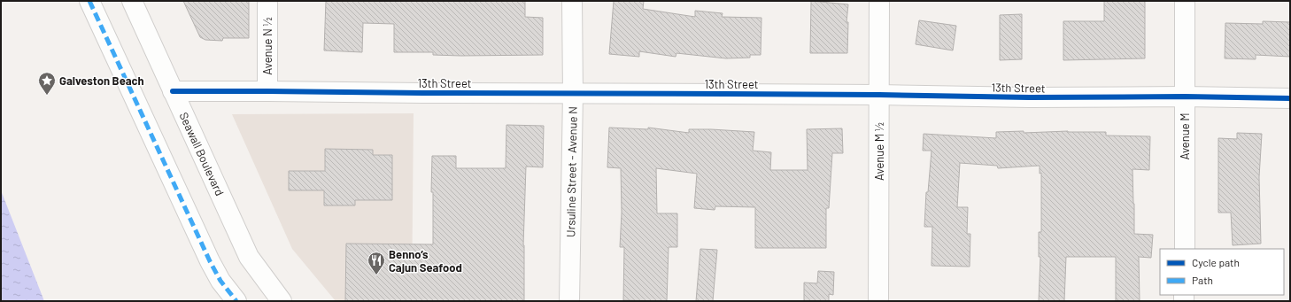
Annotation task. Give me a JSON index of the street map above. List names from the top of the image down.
{
  "streets": {
    "street": [
      "Avenue N ½",
      "13th Street",
      "Avenue M",
      "Avenue M ½",
      "Seawall Boulevard",
      "Ursuline Street - Avenue N"
    ]
  },
  "crossings": [
    ["Avenue N ½", "13th Street"],
    ["13th Street", "Avenue M"],
    ["13th Street", "Avenue M ½"],
    ["13th Street", "Seawall Boulevard"],
    ["13th Street", "Ursuline Street - Avenue N"]
  ],
  "places": {
    "place": ["Galveston Beach"],
    "restaurant": ["Benno’s Cajun Seafood"]
  },
  "legend": ["Cycle path", "Path"]
}
